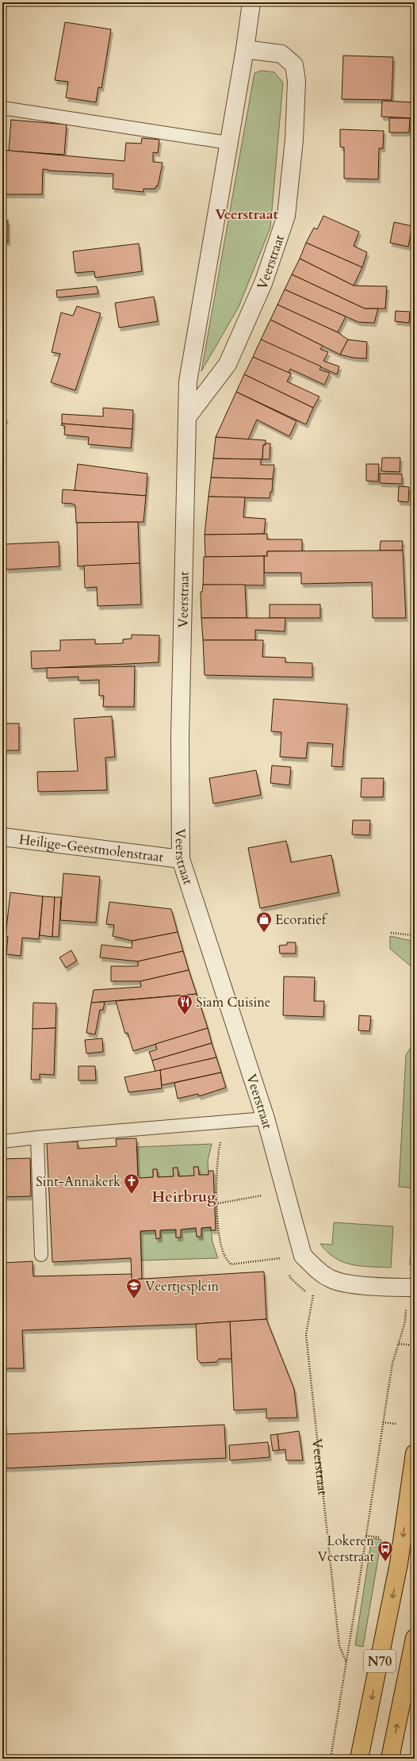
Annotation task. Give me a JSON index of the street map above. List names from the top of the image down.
{
  "streets": {
    "main road": ["N70"],
    "street": ["Veerstraat", "Heilige-Geestmolenstraat"]
  },
  "crossings": [
    ["Veerstraat", "Heilige-Geestmolenstraat"]
  ],
  "districts": ["Veerstraat", "Heirbrug"],
  "places": {
    "shop": ["Ecoratief"],
    "restaurant": ["Siam Cuisine"],
    "church": ["Sint-Annakerk"],
    "school or university": ["Veertjesplein"],
    "bus stop": ["Lokeren Veerstraat"]
  }
}
